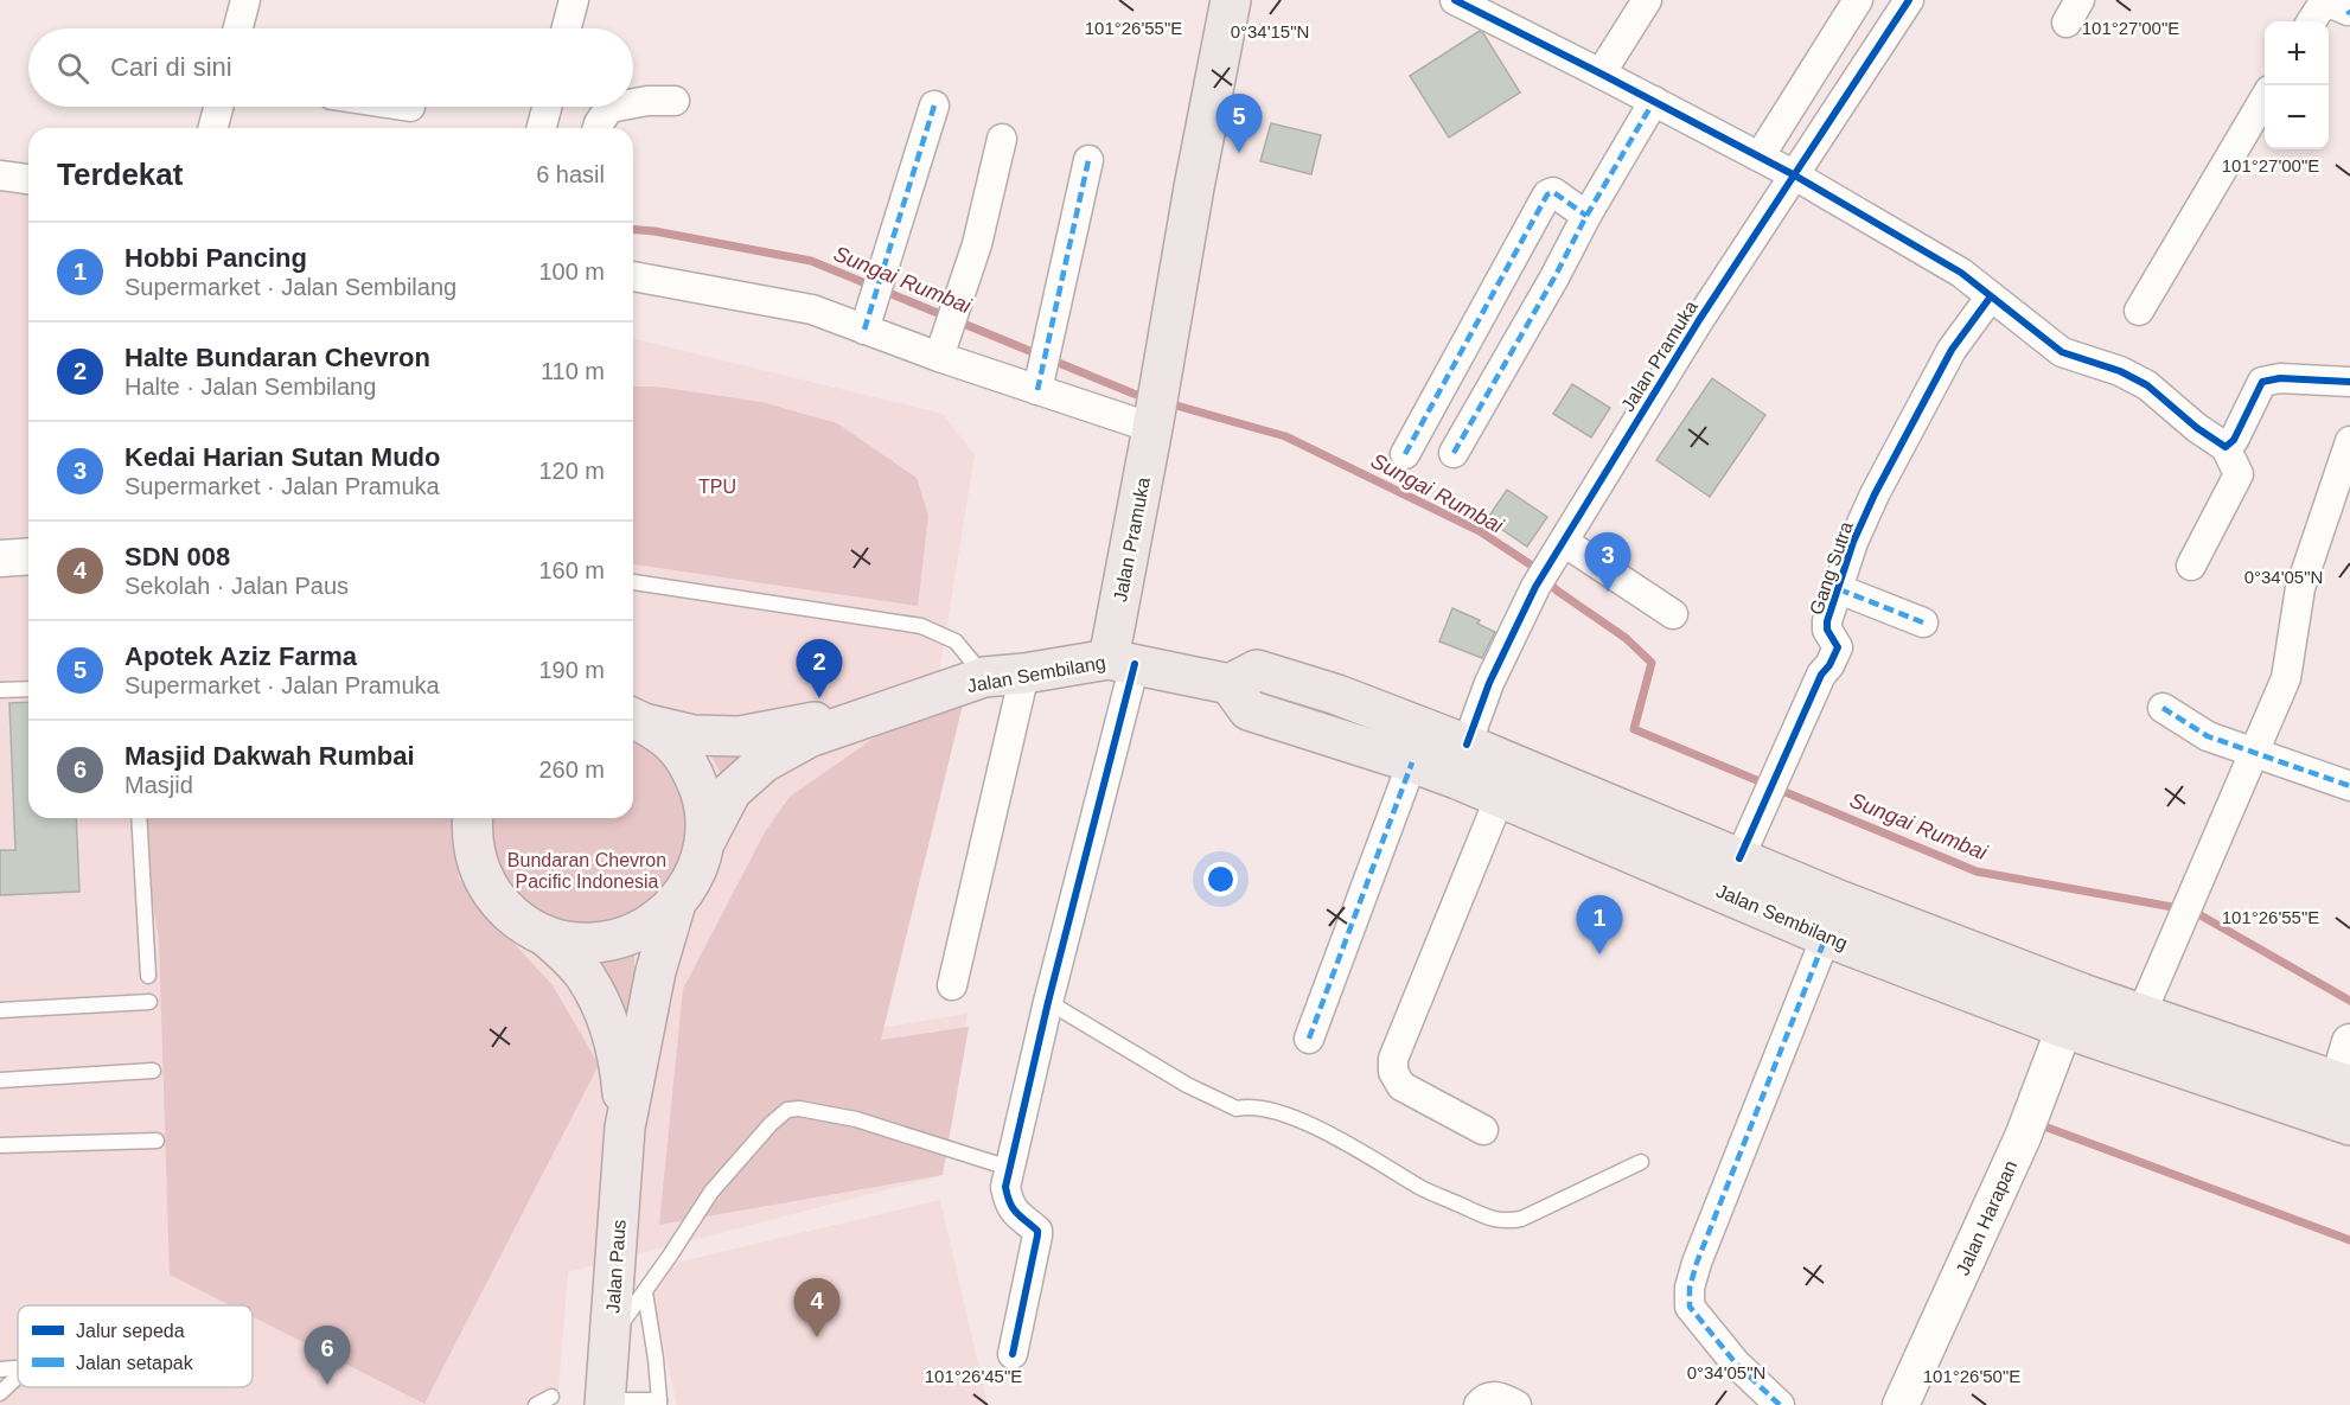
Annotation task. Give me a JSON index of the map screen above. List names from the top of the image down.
{
  "streets": {
    "main road": ["Jalan Pramuka", "Jalan Sembilang", "Jalan Paus"],
    "street": ["Gang Sutra", "Jalan Harapan"]
  },
  "crossings": [
    ["Jalan Pramuka", "Jalan Sembilang"],
    ["Gang Sutra", "Jalan Sembilang"],
    ["Jalan Sembilang", "Jalan Harapan"]
  ],
  "water": ["Sungai Rumbai"],
  "parks": ["TPU", "Bundaran Chevron Pacific Indonesia"],
  "legend": ["Jalur sepeda", "Jalan setapak"],
  "page": {
    "map_buttons": ["+", "−"],
    "search": "Cari di sini",
    "pins": [
      "5",
      "3",
      "2",
      "1",
      "4",
      "6"
    ],
    "heading": ["Terdekat", "6 hasil"],
    "list": [
      {
        "mark": "1",
        "name": "Hobbi Pancing",
        "note": "Supermarket · Jalan Sembilang",
        "value": "100 m"
      },
      {
        "mark": "2",
        "name": "Halte Bundaran Chevron",
        "note": "Halte · Jalan Sembilang",
        "value": "110 m"
      },
      {
        "mark": "3",
        "name": "Kedai Harian Sutan Mudo",
        "note": "Supermarket · Jalan Pramuka",
        "value": "120 m"
      },
      {
        "mark": "4",
        "name": "SDN 008",
        "note": "Sekolah · Jalan Paus",
        "value": "160 m"
      },
      {
        "mark": "5",
        "name": "Apotek Aziz Farma",
        "note": "Supermarket · Jalan Pramuka",
        "value": "190 m"
      },
      {
        "mark": "6",
        "name": "Masjid Dakwah Rumbai",
        "note": "Masjid",
        "value": "260 m"
      }
    ]
  },
  "coordinates": [
    "101°26'55\"E",
    "101°27'00\"E",
    "0°34'15\"N",
    "0°34'05\"N",
    "101°26'45\"E",
    "101°26'50\"E"
  ]
}
